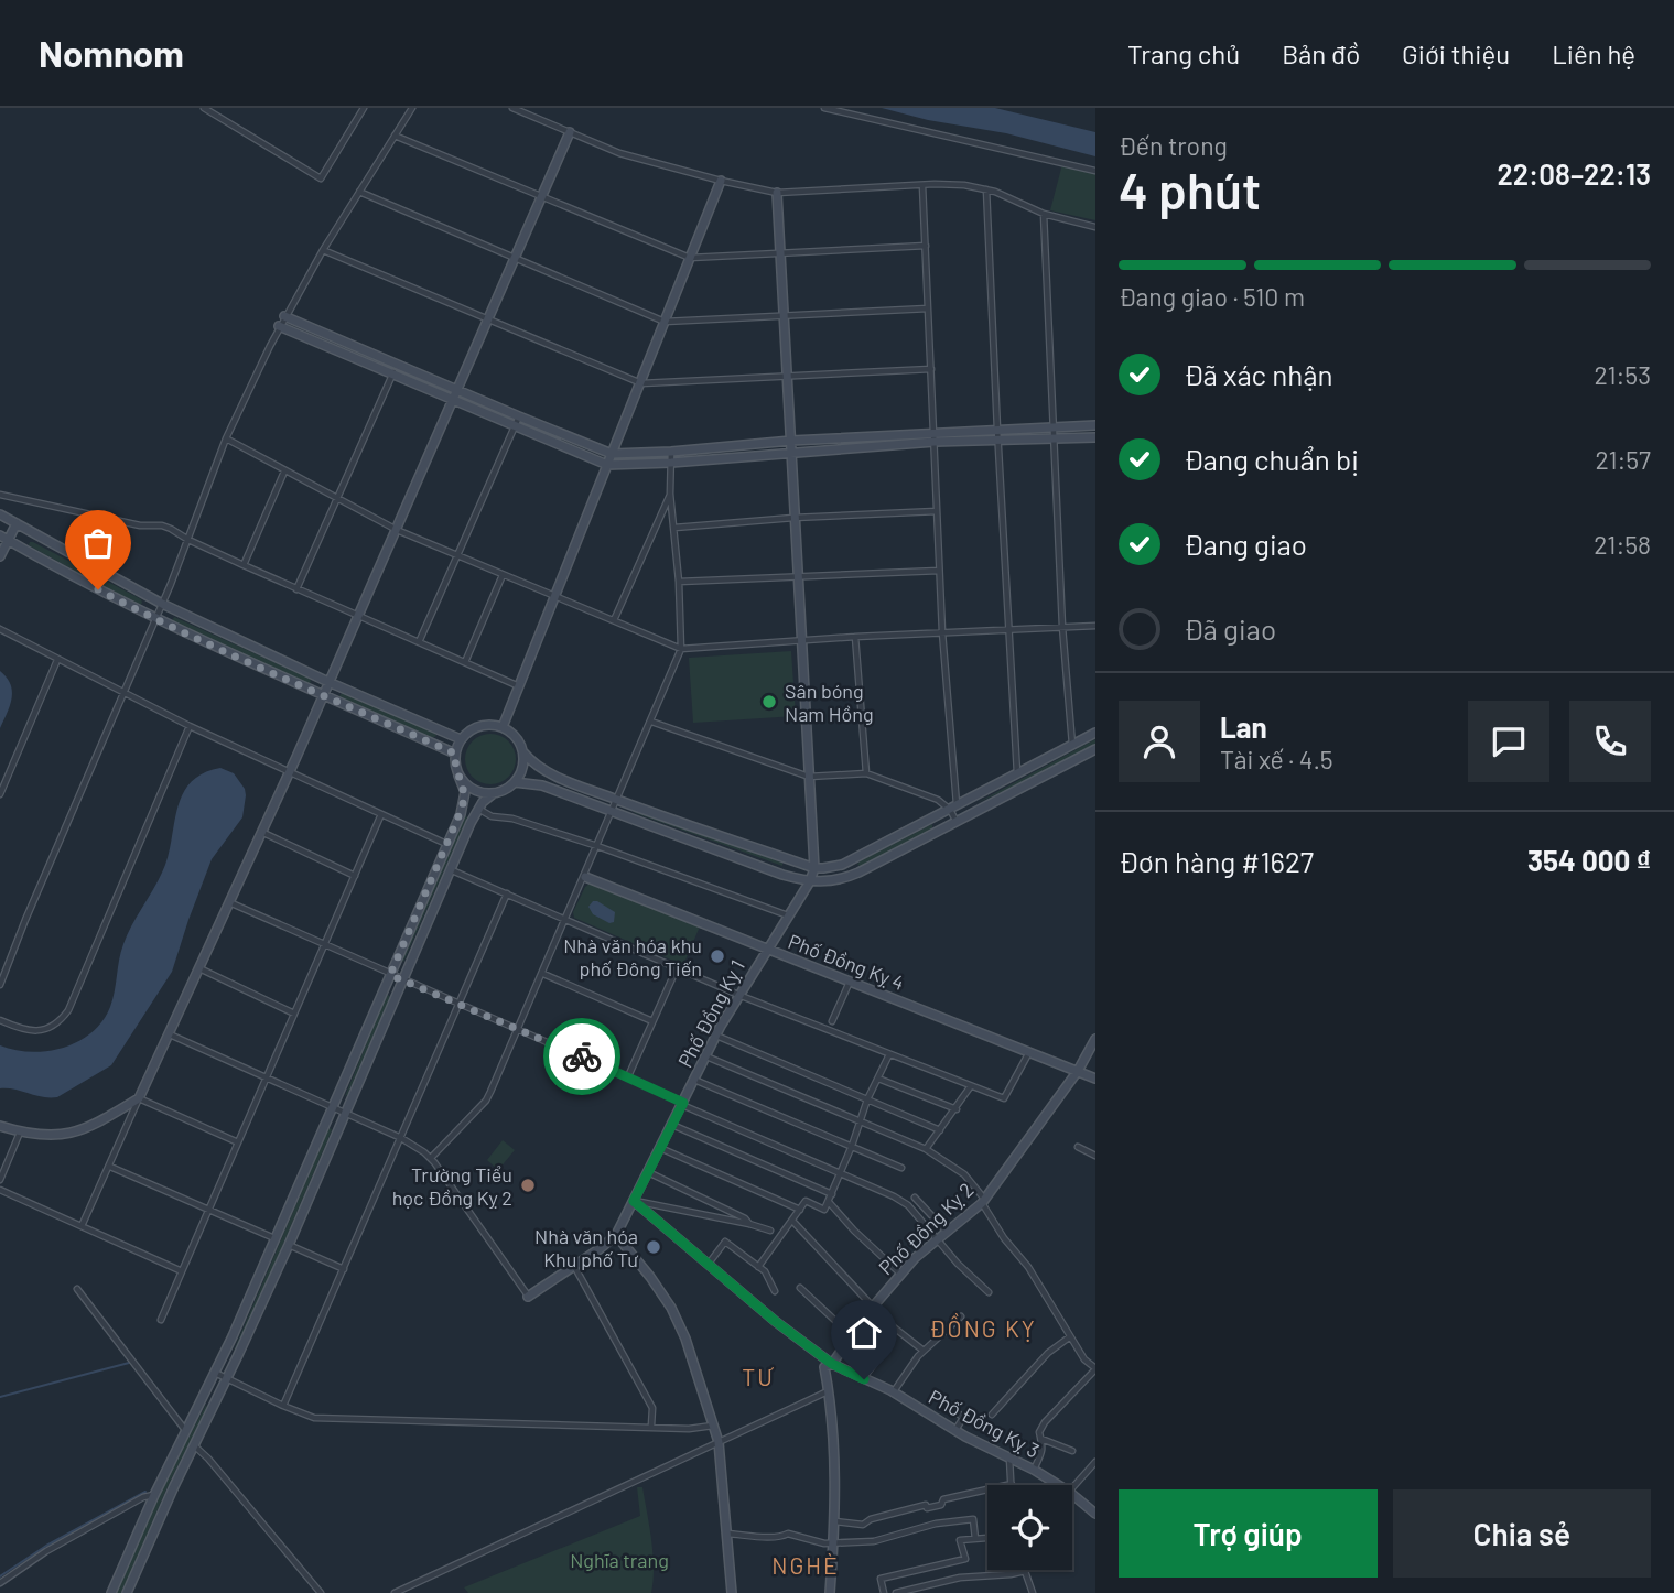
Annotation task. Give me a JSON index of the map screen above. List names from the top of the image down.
{
  "streets": {
    "street": [
      "Phố Đồng Kỵ 4",
      "Phố Đồng Kỵ 1",
      "Phố Đồng Kỵ 2",
      "Phố Đồng Kỵ 3"
    ]
  },
  "crossings": [
    ["Phố Đồng Kỵ 4", "Phố Đồng Kỵ 1"],
    ["Phố Đồng Kỵ 4", "Phố Đồng Kỵ 2"],
    ["Phố Đồng Kỵ 1", "Phố Đồng Kỵ 3"],
    ["Phố Đồng Kỵ 2", "Phố Đồng Kỵ 3"]
  ],
  "districts": ["ĐỒNG KỴ", "TƯ", "NGHÈ"],
  "parks": ["Nghĩa trang"],
  "places": [
    "Sân bóng Nam Hồng",
    "Nhà văn hóa khu phố Đông Tiến",
    "Trường Tiểu học Đồng Kỵ 2",
    "Nhà văn hóa Khu phố Tư"
  ],
  "page": {
    "header": "Nomnom",
    "nav": [
      "Trang chủ",
      "Bản đồ",
      "Giới thiệu",
      "Liên hệ"
    ],
    "heading": ["4 phút", "Đến trong", "22:08–22:13"],
    "panel": [
      "Lan",
      "Tài xế · 4.5",
      "Đơn hàng #1627",
      "354 000 ₫"
    ],
    "bar": "Đang giao · 510 m",
    "list": [
      ["Đã xác nhận", "21:53"],
      ["Đang chuẩn bị", "21:57"],
      ["Đang giao", "21:58"],
      "Đã giao"
    ],
    "buttons": ["Trợ giúp", "Chia sẻ"]
  }
}
